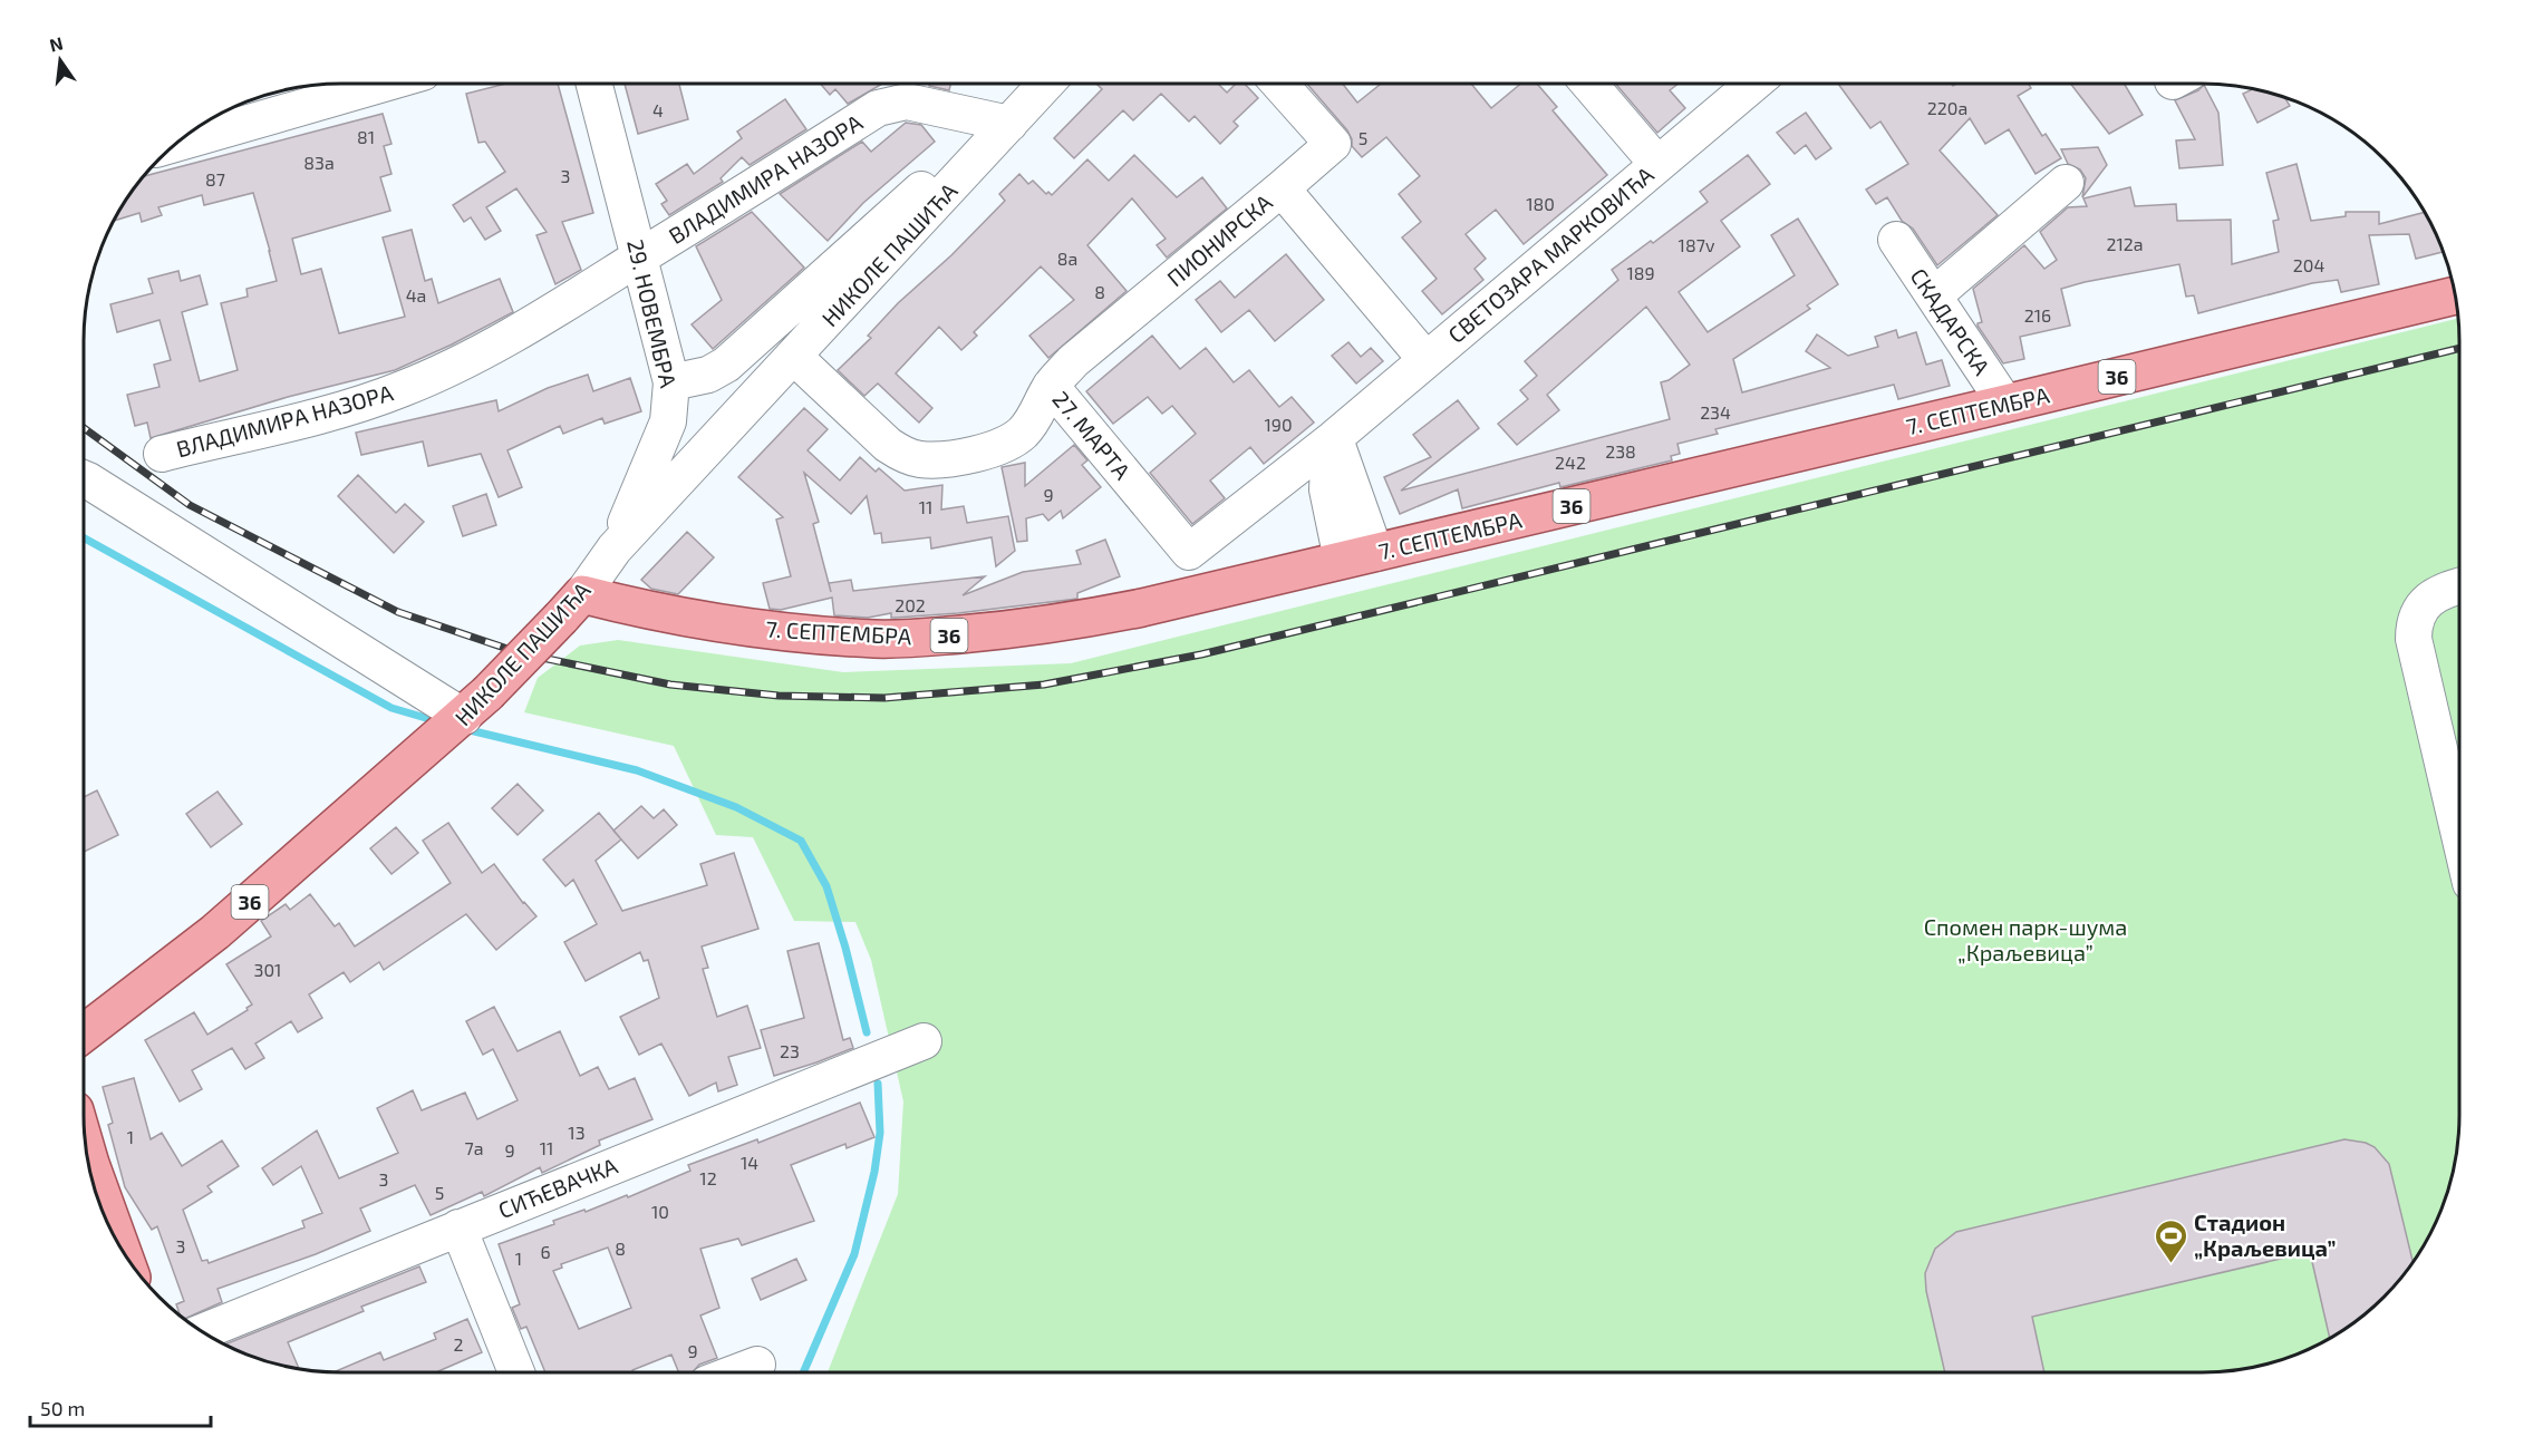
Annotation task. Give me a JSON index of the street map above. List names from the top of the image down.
{
  "streets": {
    "main road": ["НИКОЛЕ ПАШИЋА", "36", "7. СЕПТЕМБРА"],
    "street": [
      "ВЛАДИМИРА НАЗОРА",
      "ПИОНИРСКА",
      "СВЕТОЗАРА МАРКОВИЋА",
      "29. НОВЕМБРА",
      "СКАДАРСКА",
      "27. МАРТА",
      "СИЋЕВАЧКА"
    ]
  },
  "crossings": [
    ["ВЛАДИМИРА НАЗОРА", "НИКОЛЕ ПАШИЋА"],
    ["ВЛАДИМИРА НАЗОРА", "29. НОВЕМБРА"],
    ["ПИОНИРСКА", "СВЕТОЗАРА МАРКОВИЋА"],
    ["ПИОНИРСКА", "27. МАРТА"],
    ["НИКОЛЕ ПАШИЋА", "29. НОВЕМБРА"],
    ["НИКОЛЕ ПАШИЋА", "7. СЕПТЕМБРА"],
    ["НИКОЛЕ ПАШИЋА", "27. МАРТА"],
    ["СВЕТОЗАРА МАРКОВИЋА", "27. МАРТА"],
    ["СКАДАРСКА", "7. СЕПТЕМБРА"]
  ],
  "parks": ["Спомен парк-шума „Краљевица”"],
  "places": {
    "sports": ["Стадион „Краљевица”"]
  },
  "house_numbers": [
    "220a",
    "4",
    "81",
    "5",
    "83a",
    "3",
    "87",
    "180",
    "212a",
    "187v",
    "8a",
    "204",
    "189",
    "8",
    "4a",
    "216",
    "234",
    "190",
    "238",
    "242",
    "9",
    "11",
    "202",
    "301",
    "23",
    "13",
    "1",
    "7a",
    "11",
    "9",
    "14",
    "12",
    "3",
    "5",
    "10",
    "3",
    "8",
    "6",
    "1",
    "2",
    "9"
  ],
  "scale_bar": "50 m",
  "north": "top"
}
